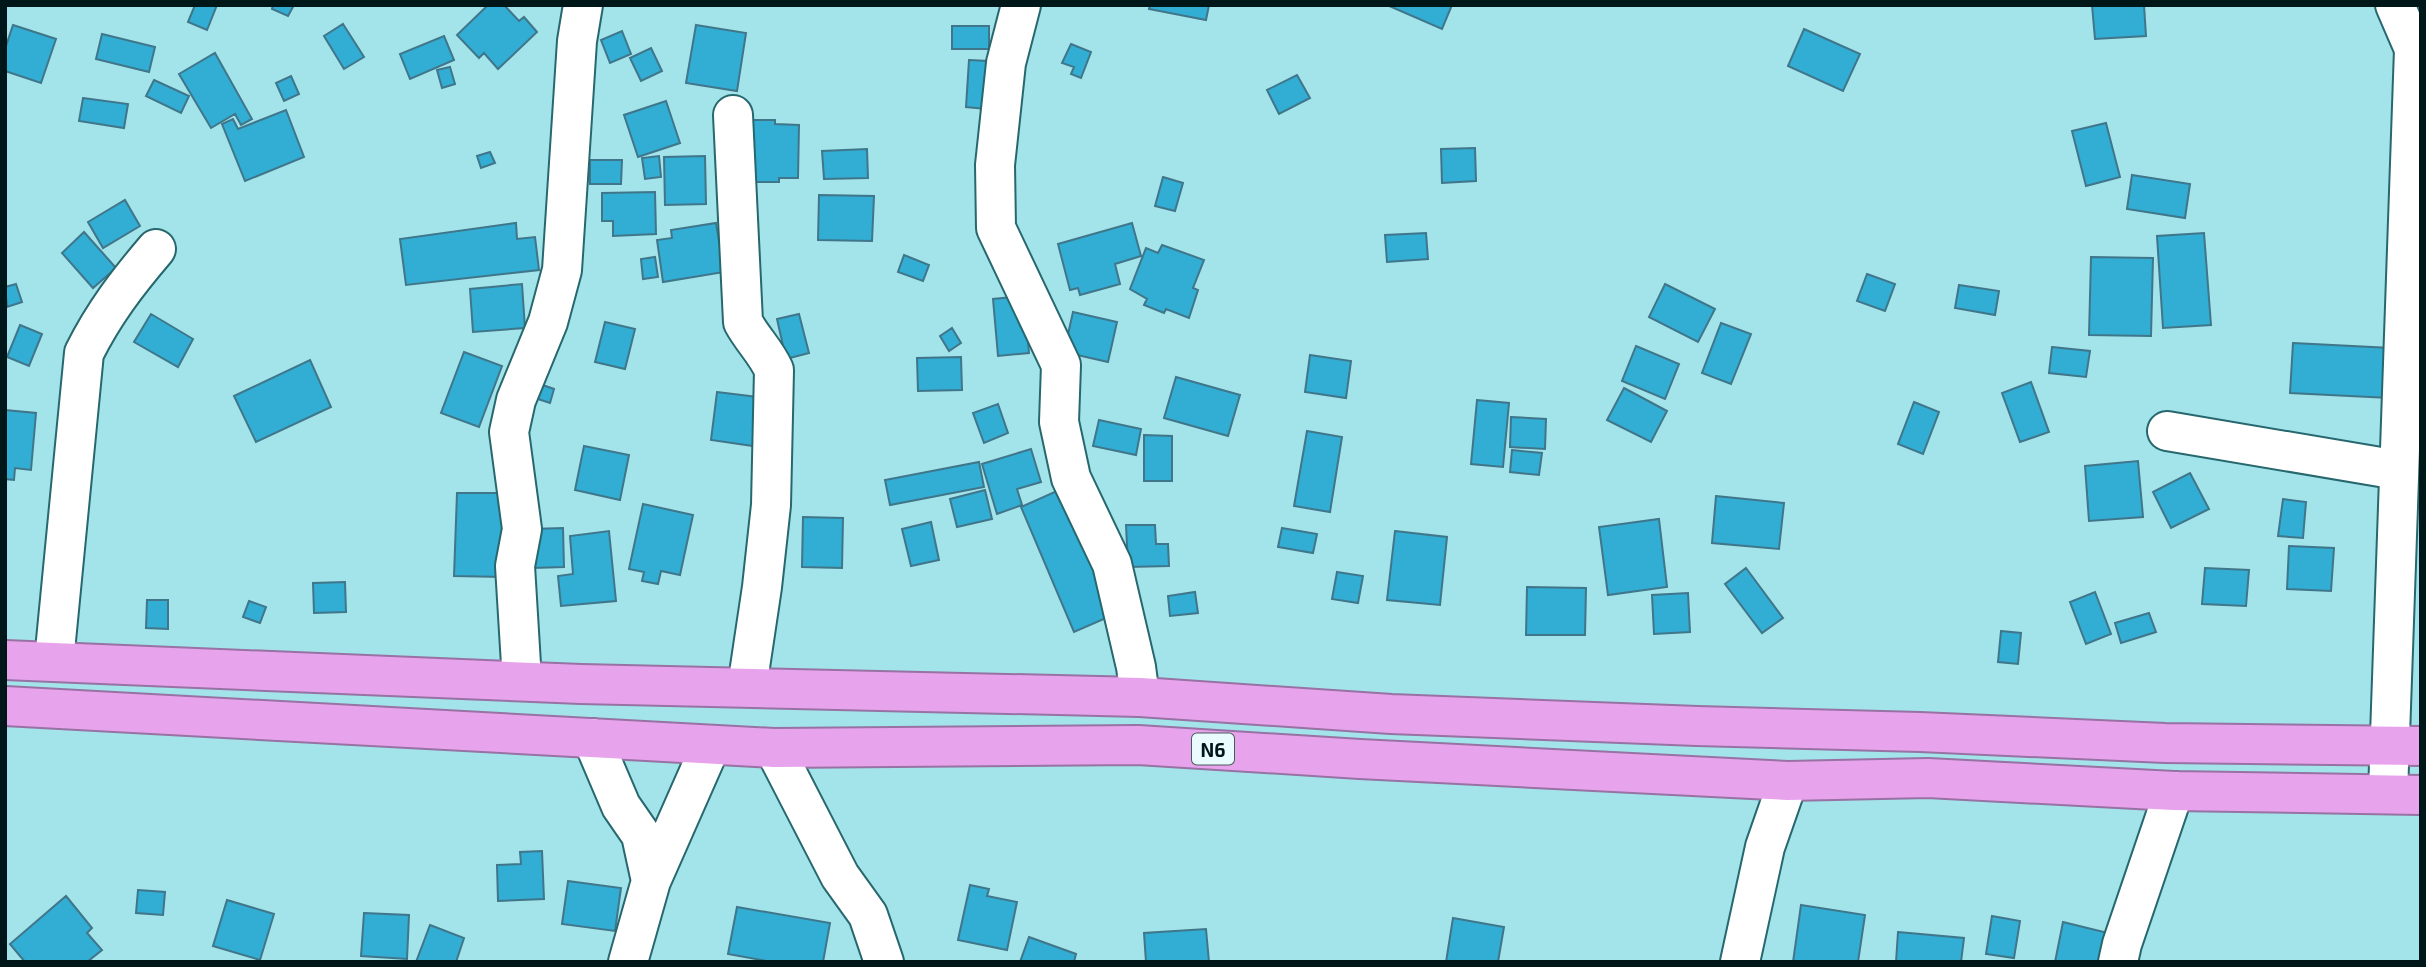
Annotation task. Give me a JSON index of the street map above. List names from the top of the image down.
{
  "streets": {
    "highway": ["N6"]
  }
}
